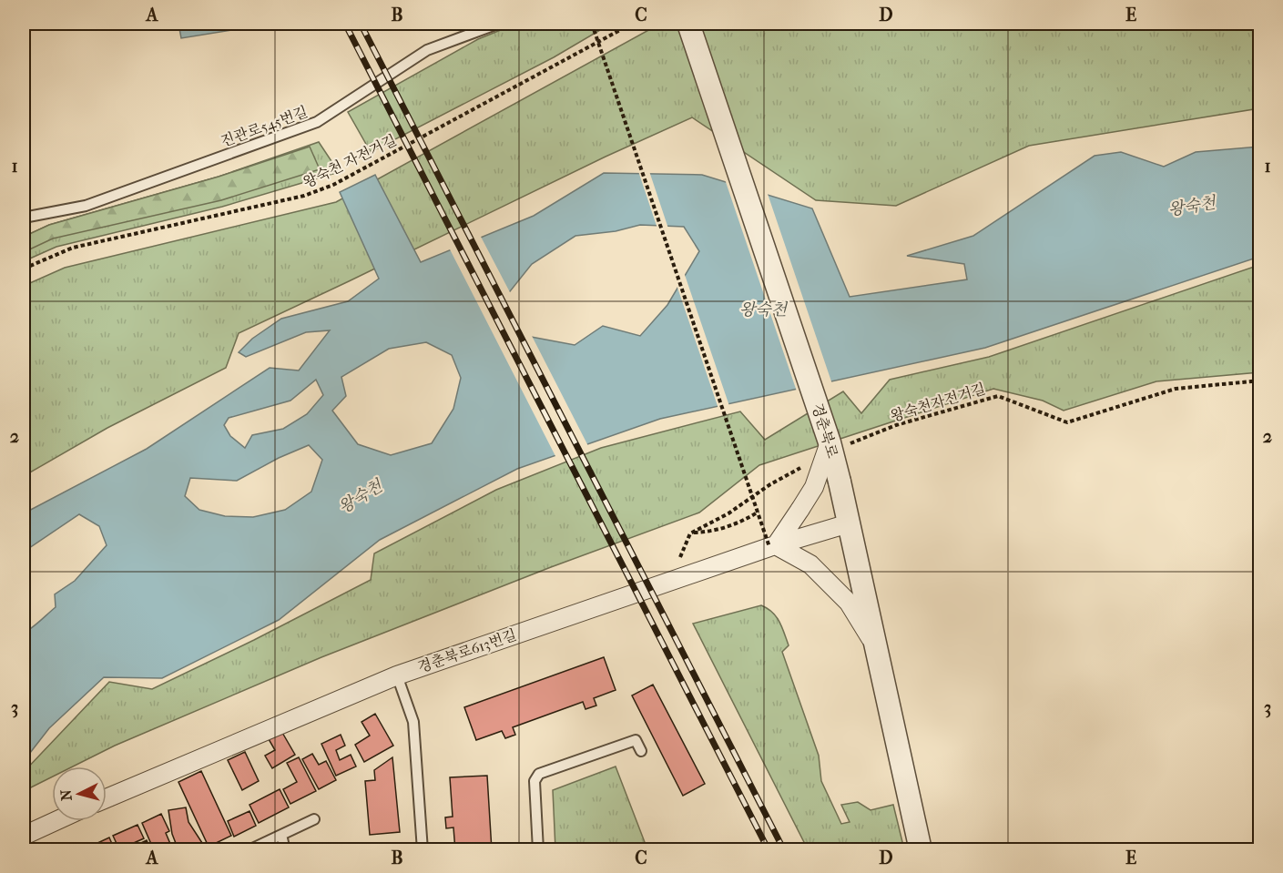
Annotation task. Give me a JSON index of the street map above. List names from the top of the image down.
{
  "streets": {
    "street": ["경춘북로", "경춘북로613번길"],
    "lane": ["진관로545번길"],
    "path": ["왕숙천 자전거길", "왕숙천자전거길"]
  },
  "crossings": [
    ["왕숙천자전거길", "경춘북로"],
    ["경춘북로", "경춘북로613번길"]
  ],
  "water": ["왕숙천"],
  "north": "left",
  "grid": {
    "columns": [
      "A",
      "B",
      "C",
      "D",
      "E"
    ],
    "rows": ["1", "2", "3"]
  }
}
